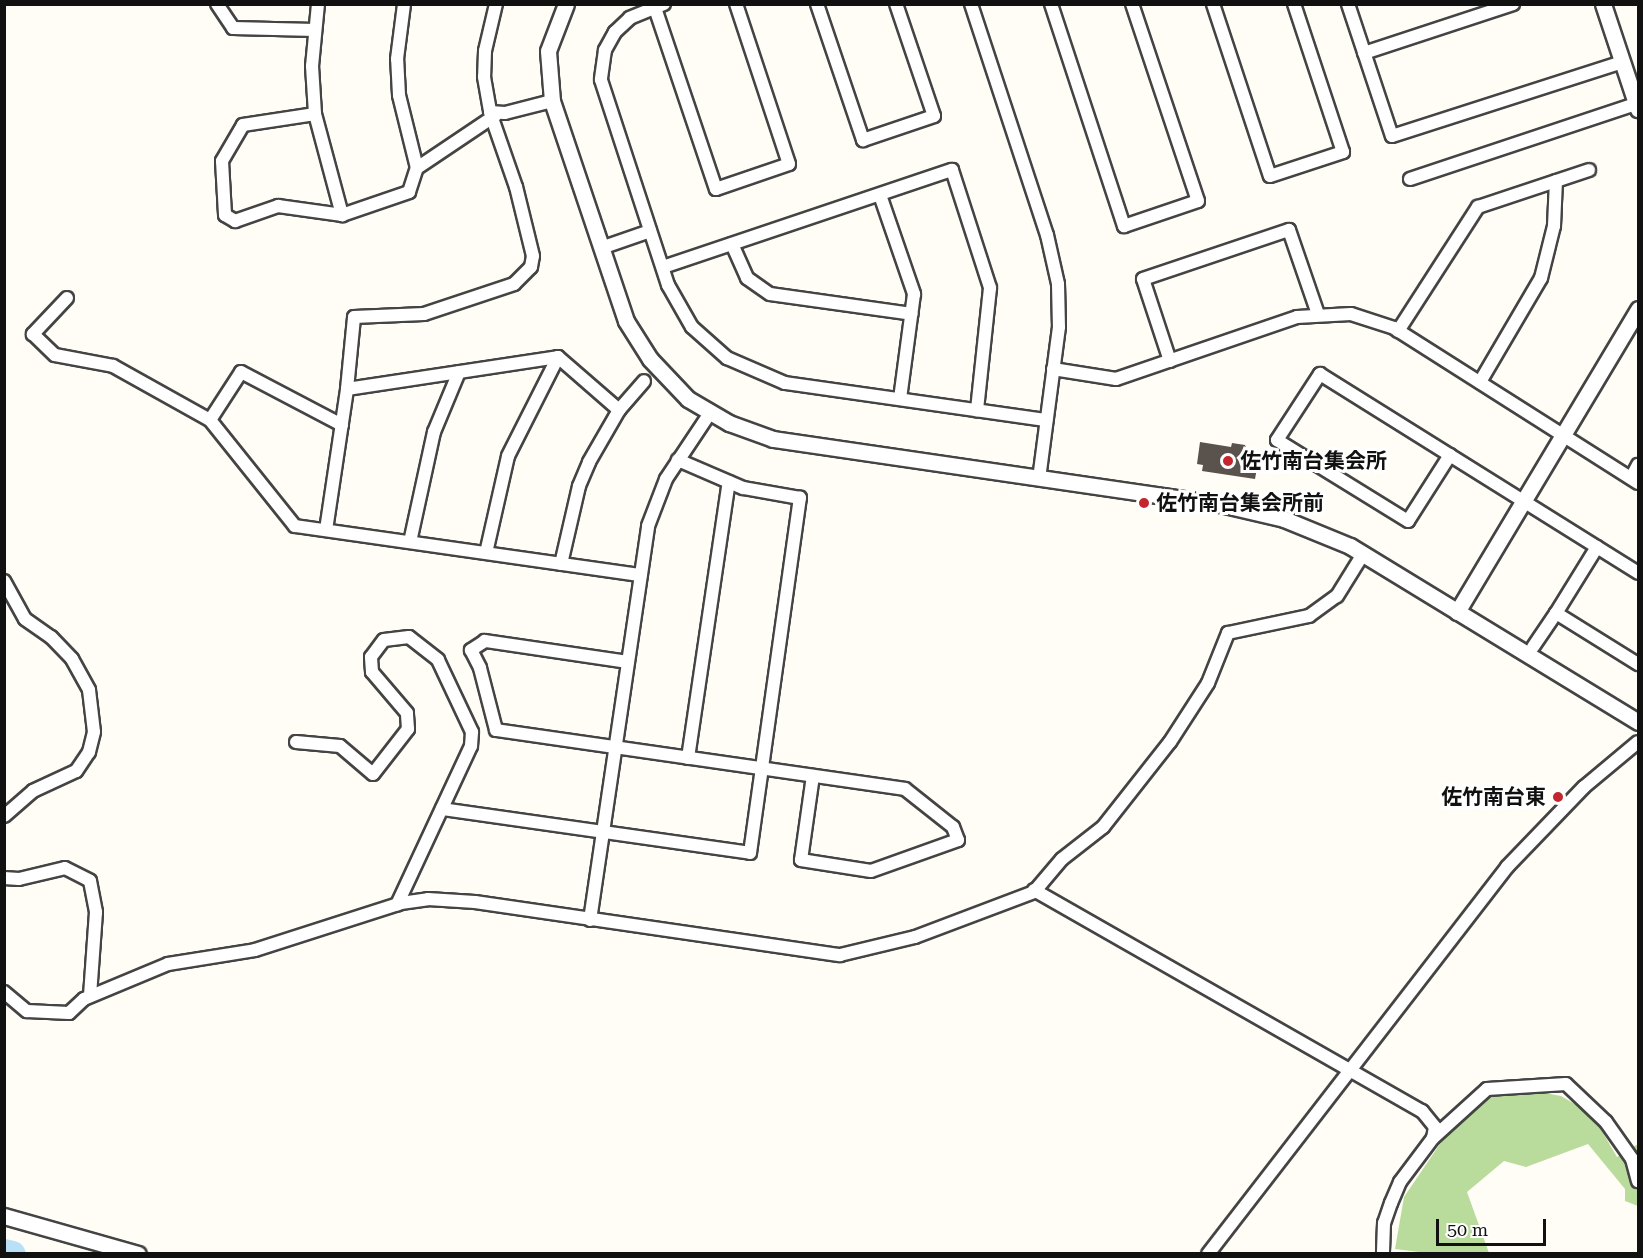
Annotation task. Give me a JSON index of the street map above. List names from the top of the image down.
{
  "places": ["佐竹南台集会所", "佐竹南台集会所前", "佐竹南台東"],
  "scale_bar": "50 m"
}
